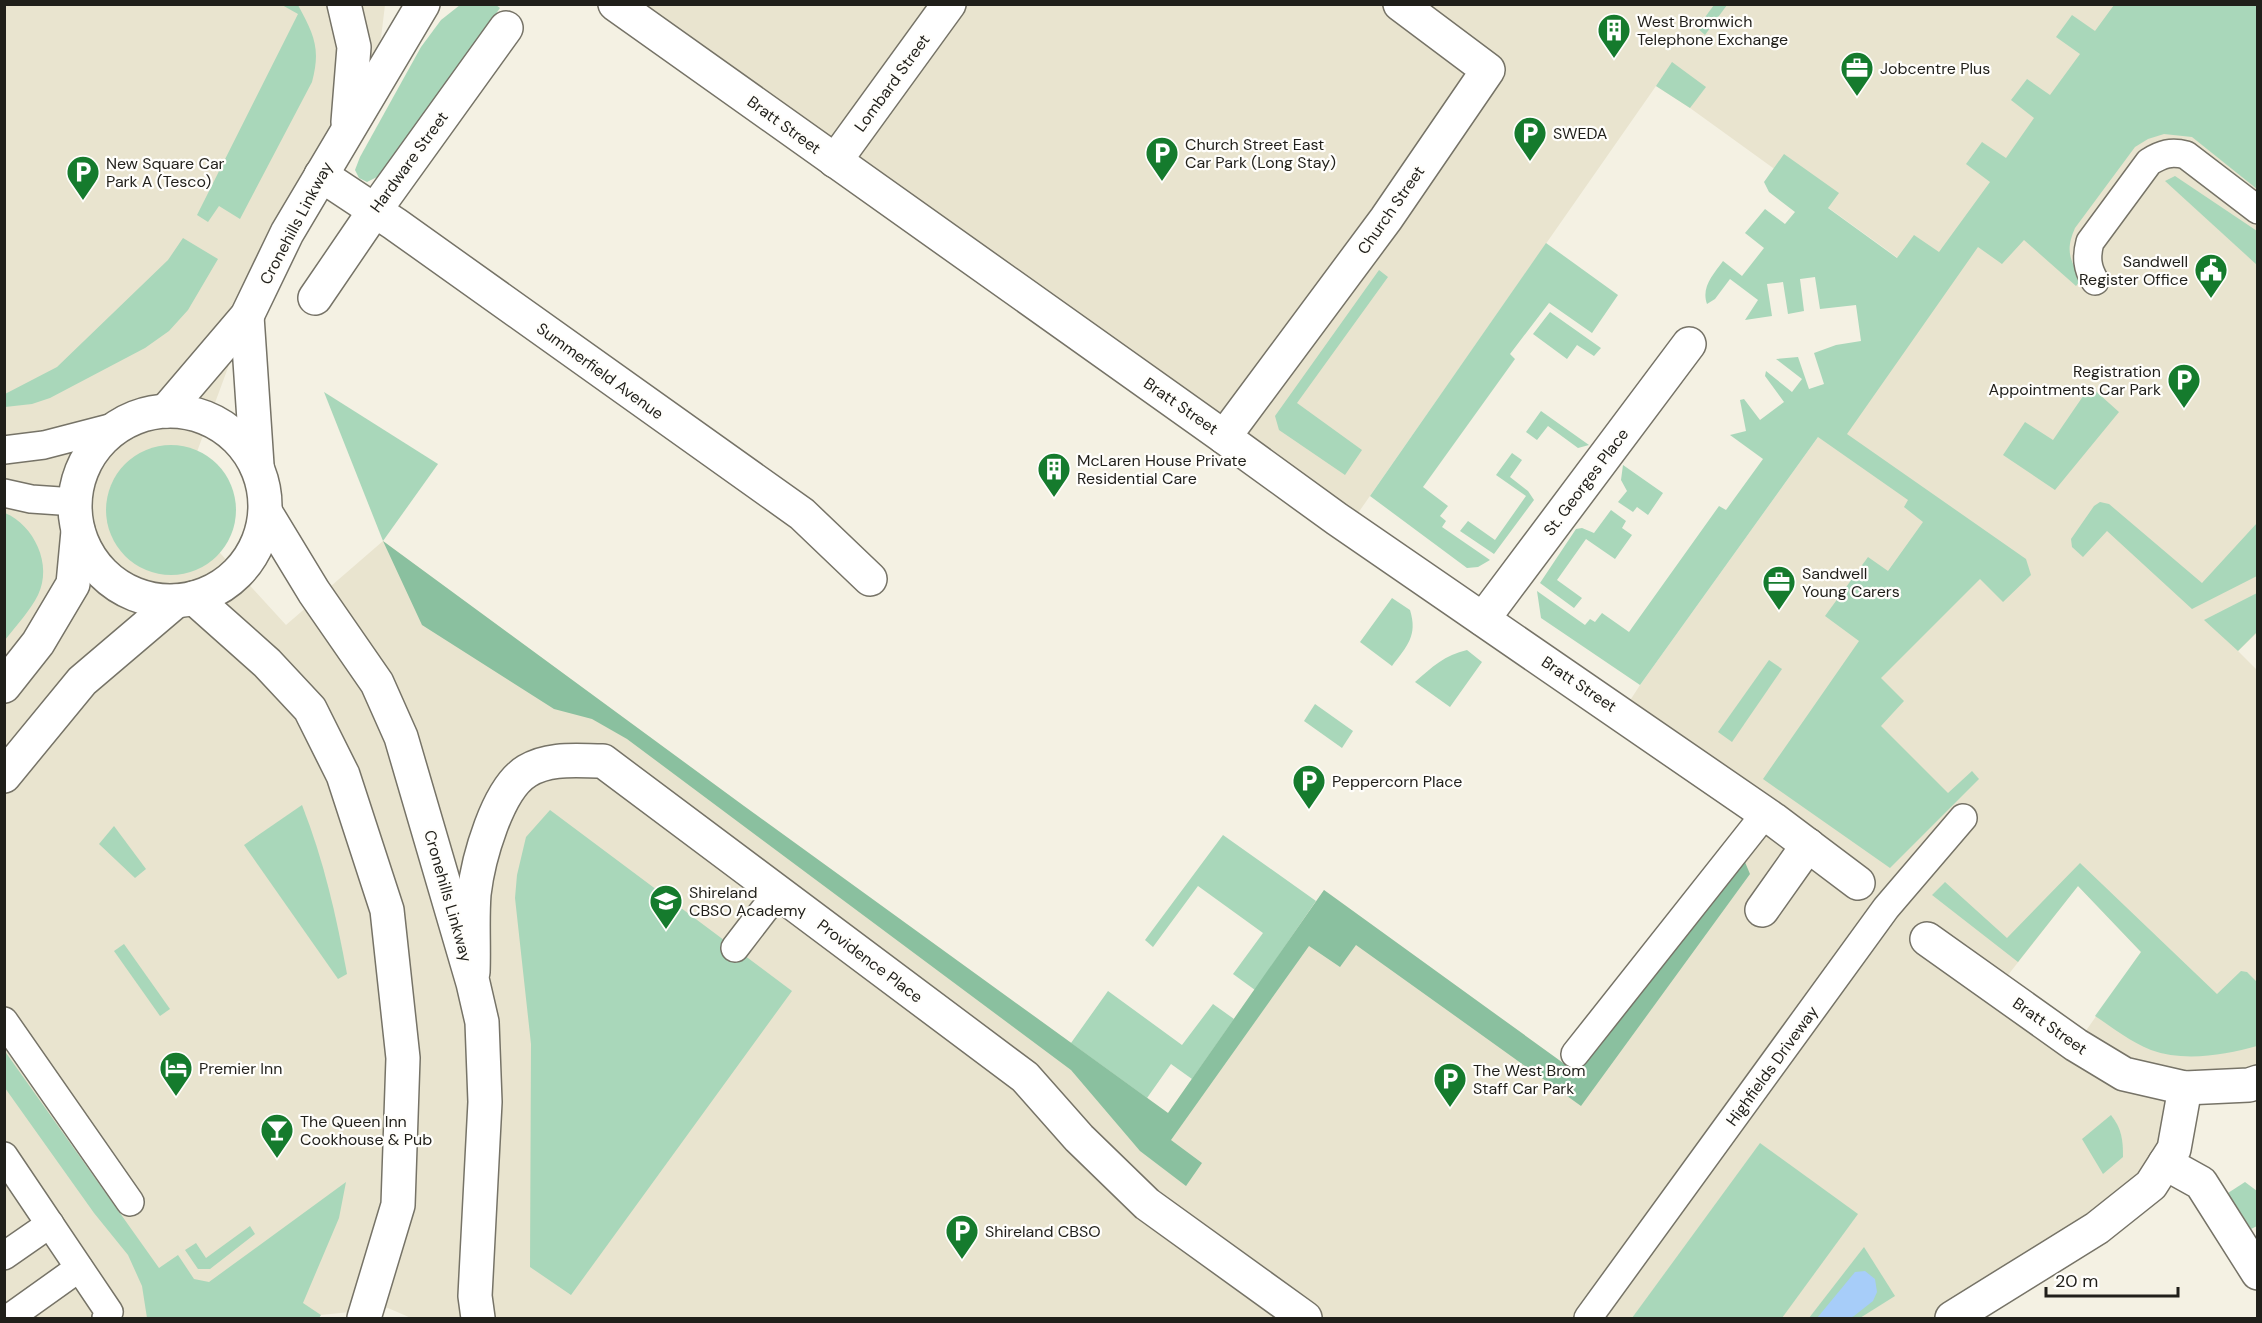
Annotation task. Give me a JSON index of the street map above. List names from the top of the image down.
{
  "streets": {
    "street": [
      "Lombard Street",
      "Bratt Street",
      "Hardware Street",
      "Church Street",
      "Cronehills Linkway",
      "Summerfield Avenue",
      "St. Georges Place",
      "Providence Place"
    ],
    "lane": ["Highfields Driveway"]
  },
  "crossings": [
    ["Lombard Street", "Bratt Street"],
    ["Bratt Street", "Church Street"],
    ["Bratt Street", "St. Georges Place"],
    ["Hardware Street", "Summerfield Avenue"],
    ["Cronehills Linkway", "Summerfield Avenue"],
    ["Cronehills Linkway", "Providence Place"]
  ],
  "places": {
    "building": ["West Bromwich Telephone Exchange", "McLaren House Private Residential Care"],
    "office": ["Jobcentre Plus", "Sandwell Young Carers"],
    "parking": [
      "SWEDA",
      "Church Street East Car Park (Long Stay)",
      "New Square Car Park A (Tesco)",
      "Registration Appointments Car Park",
      "Peppercorn Place",
      "The West Brom Staff Car Park",
      "Shireland CBSO"
    ],
    "public building": ["Sandwell Register Office"],
    "school or university": ["Shireland CBSO Academy"],
    "hotel": ["Premier Inn"],
    "bar": ["The Queen Inn Cookhouse & Pub"]
  },
  "scale_bar": "20 m"
}
